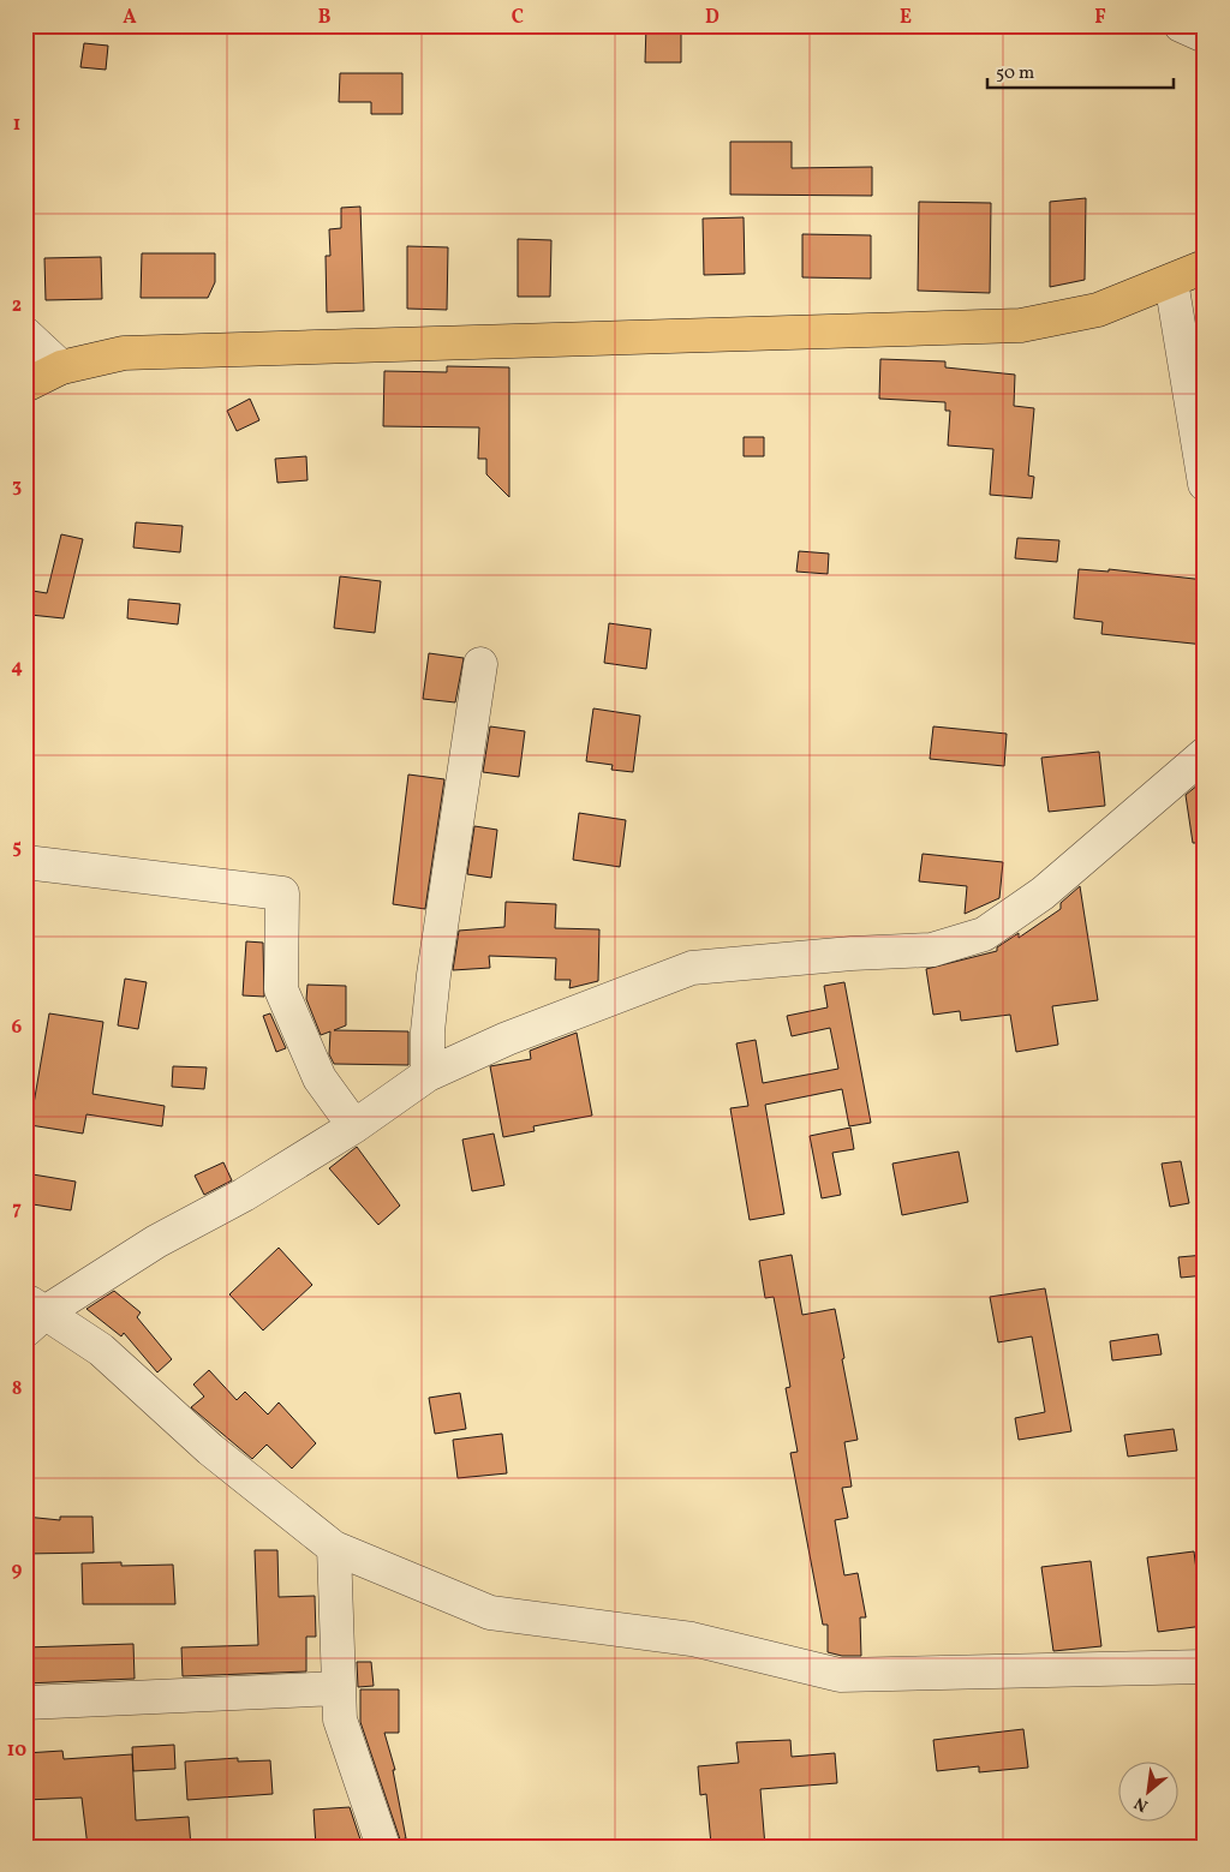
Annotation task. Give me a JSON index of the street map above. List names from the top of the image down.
{
  "scale_bar": "50 m",
  "north": "bottom left",
  "grid": {
    "columns": [
      "A",
      "B",
      "C",
      "D",
      "E",
      "F"
    ],
    "rows": [
      "1",
      "2",
      "3",
      "4",
      "5",
      "6",
      "7",
      "8",
      "9",
      "10"
    ]
  }
}
